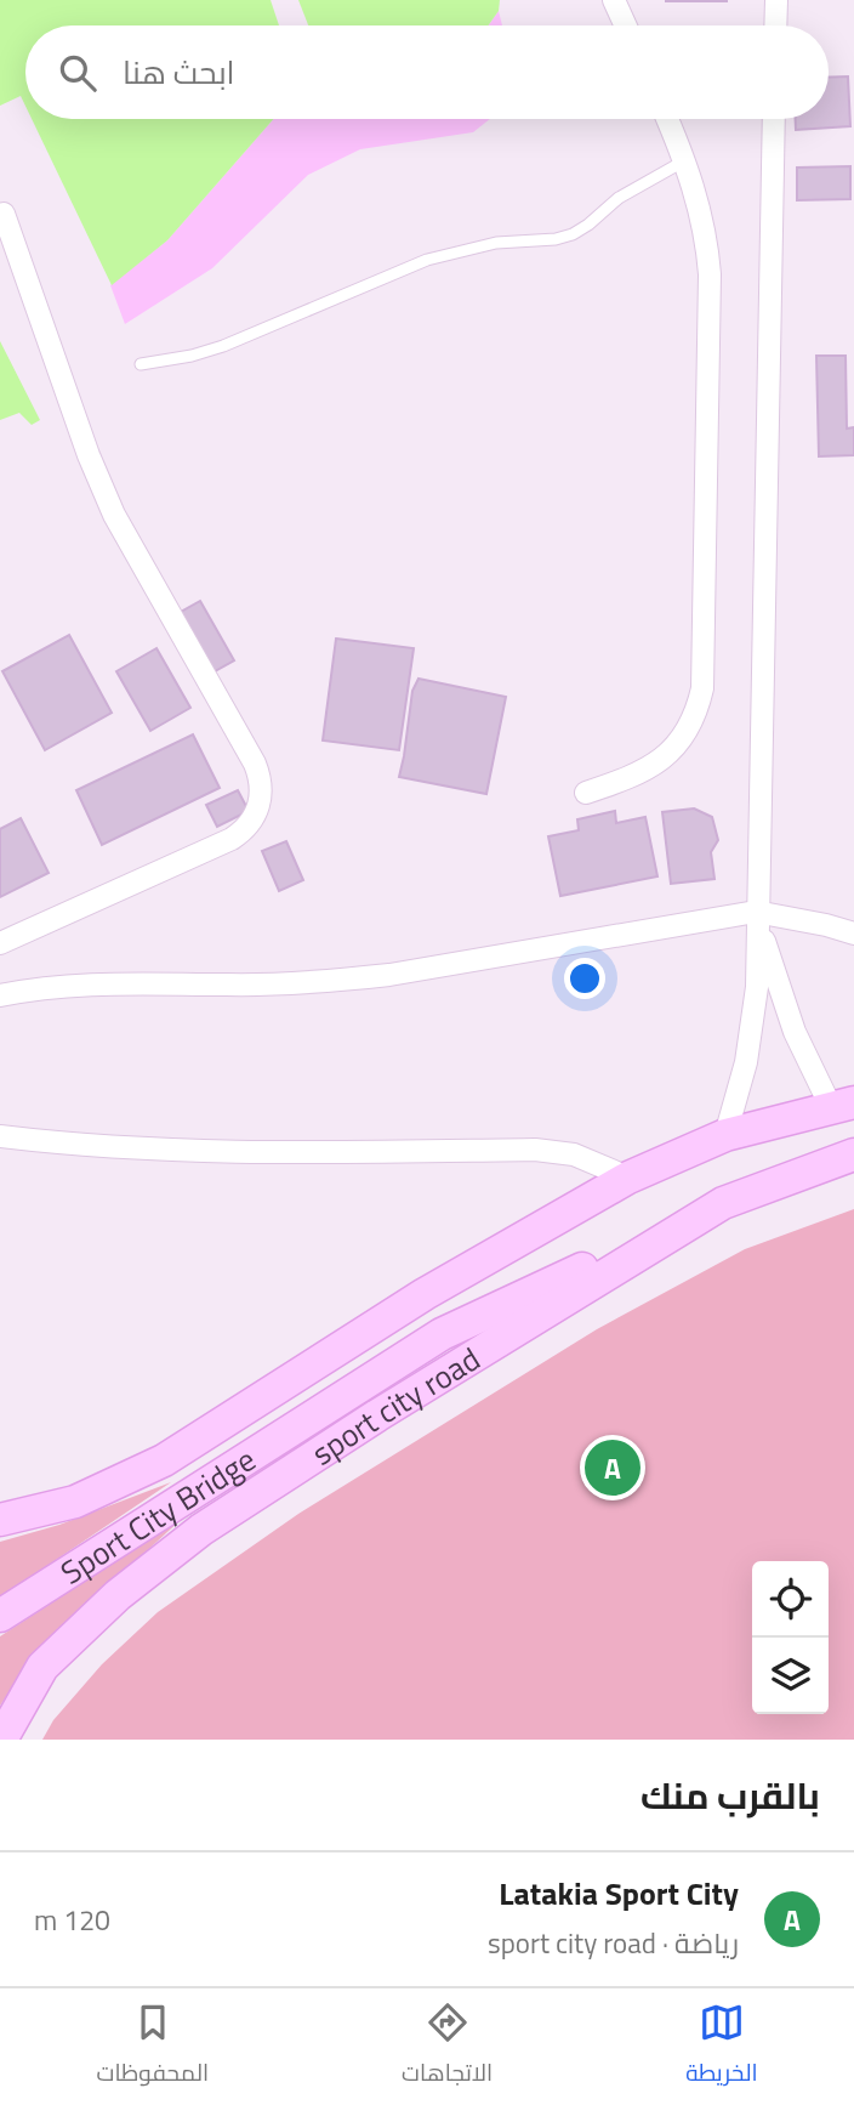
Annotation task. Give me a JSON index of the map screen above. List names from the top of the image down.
{
  "streets": {
    "main road": ["sport city road", "Sport City Bridge"]
  },
  "crossings": [
    ["sport city road", "Sport City Bridge"]
  ],
  "page": {
    "search": "ابحث هنا",
    "pins": "A",
    "heading": "بالقرب منك",
    "list": [
      {
        "mark": "A",
        "name": "Latakia Sport City",
        "note": "رياضة · sport city road",
        "value": "120 m"
      }
    ],
    "nav": ["الخريطة", "الاتجاهات", "المحفوظات"]
  }
}
